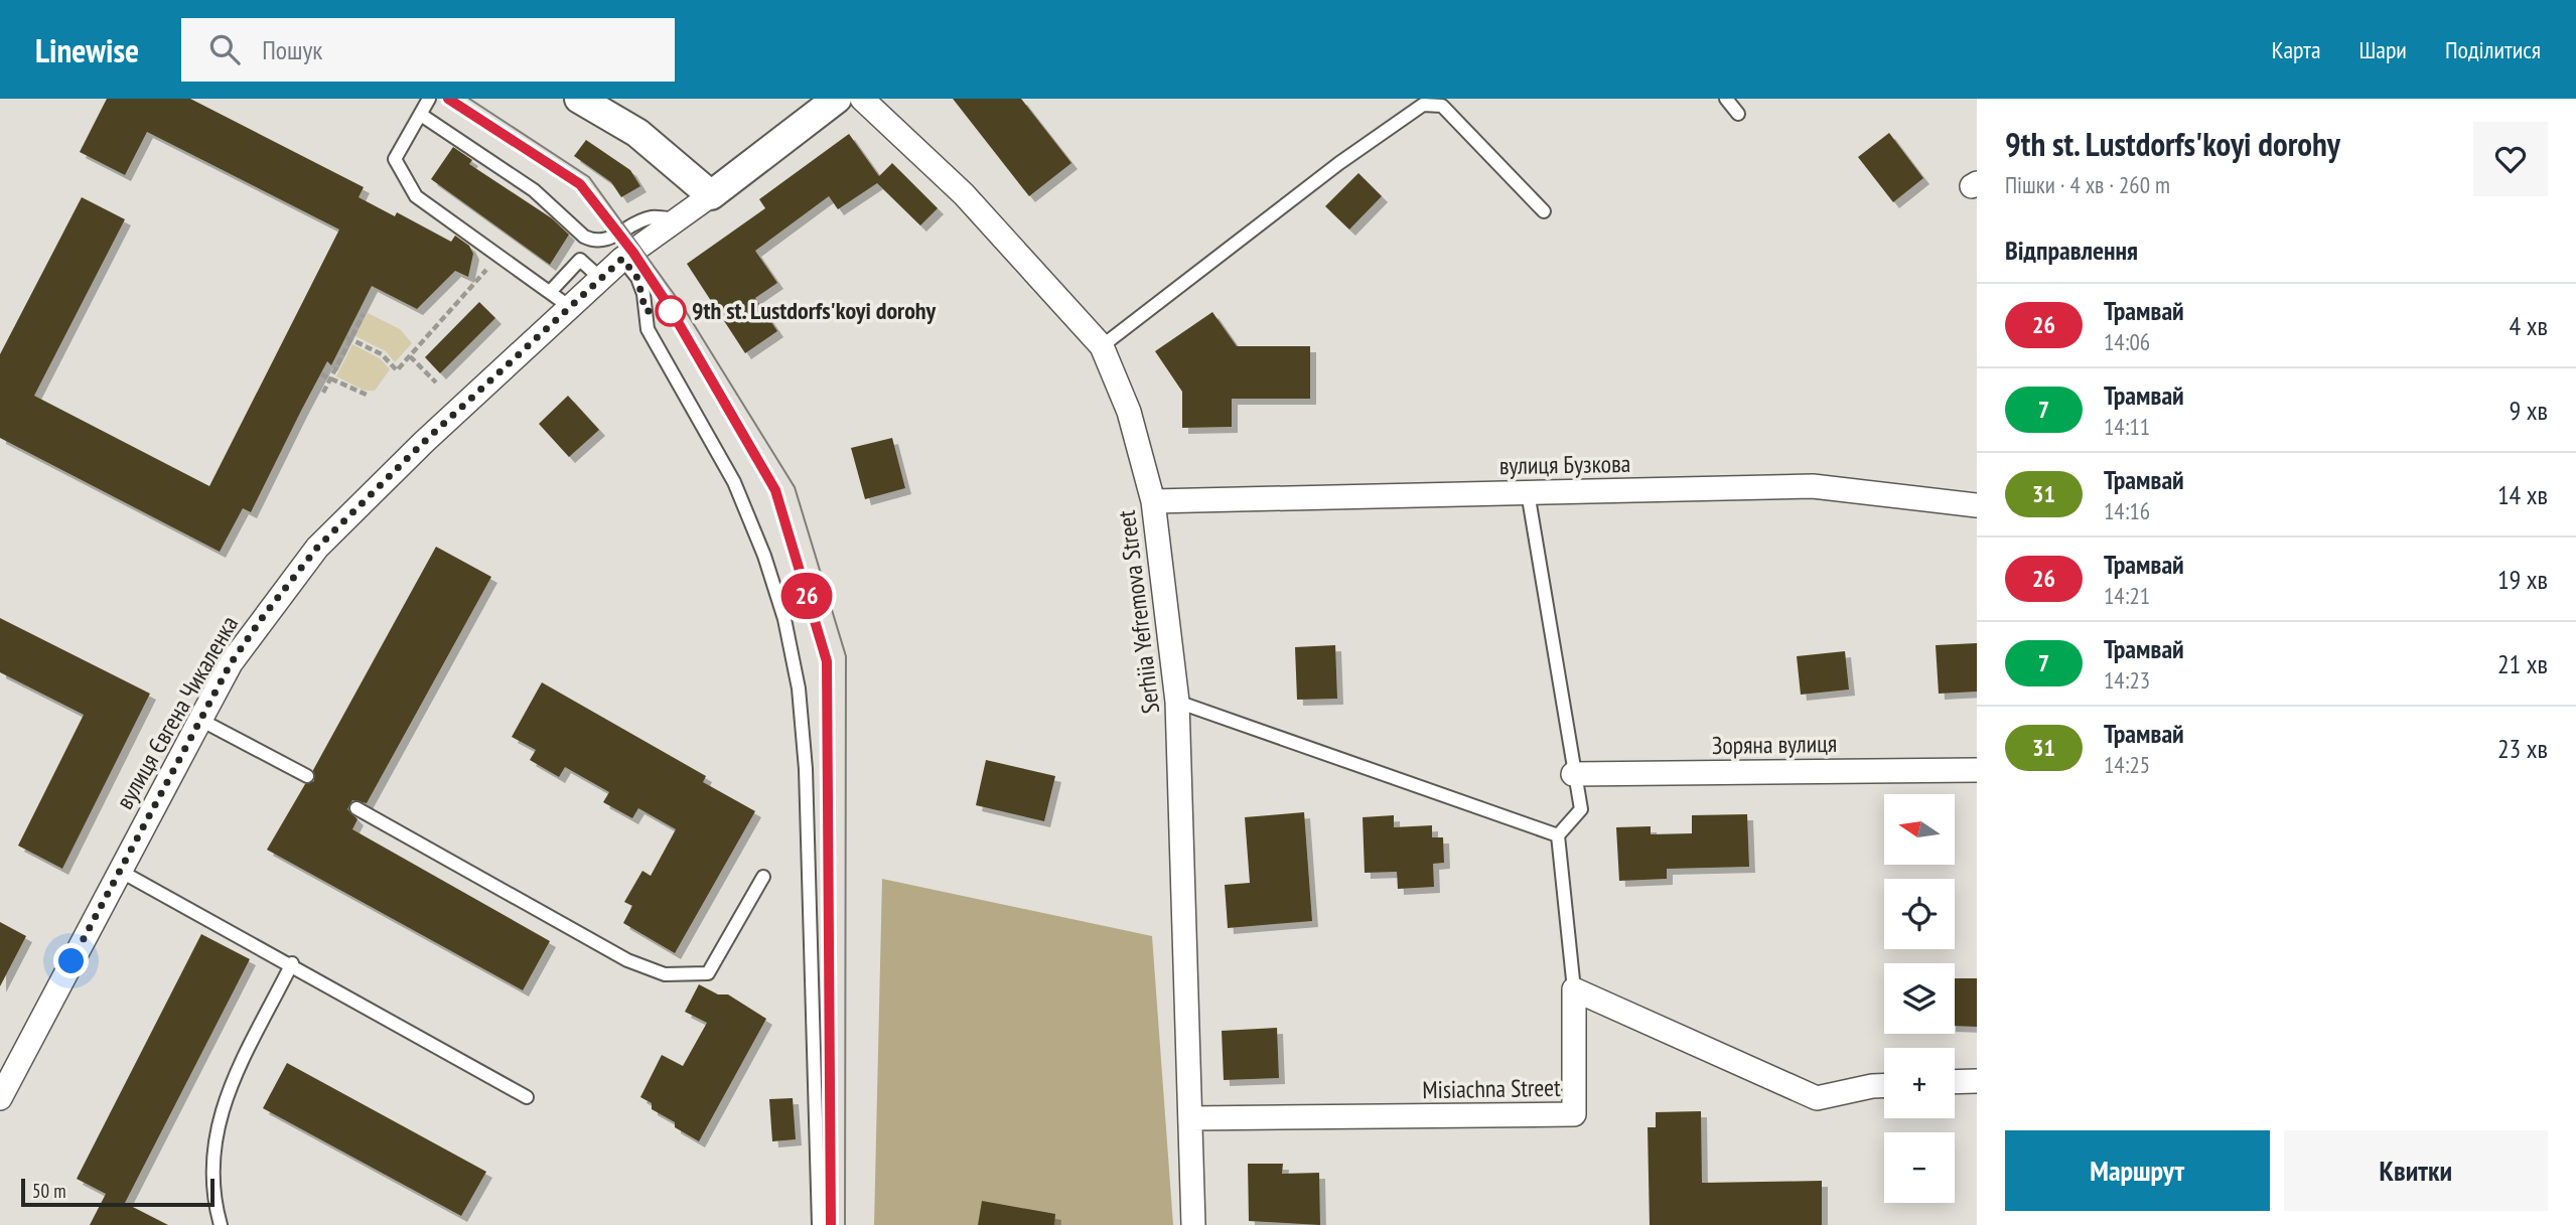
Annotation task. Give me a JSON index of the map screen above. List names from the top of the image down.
{
  "streets": {
    "street": [
      "вулиця Бузкова",
      "Serhiia Yefremova Street",
      "вулиця Євгена Чикаленка",
      "Зоряна вулиця",
      "Misiachna Street"
    ]
  },
  "crossings": [
    ["вулиця Бузкова", "Serhiia Yefremova Street"],
    ["Serhiia Yefremova Street", "Misiachna Street"]
  ],
  "places": ["9th st. Lustdorfs'koyi dorohy"],
  "lines": ["tram line 26"],
  "scale_bar": "50 m",
  "north": "left",
  "page": {
    "header": "Linewise",
    "search": "Пошук",
    "nav": ["Карта", "Шари", "Поділитися"],
    "on_map": "26",
    "heading": [
      ["9th st. Lustdorfs'koyi dorohy", "Пішки · 4 хв · 260 m"],
      "Відправлення"
    ],
    "list": [
      {
        "mark": "26",
        "name": "Трамвай",
        "note": "14:06",
        "value": "4 хв"
      },
      {
        "mark": "7",
        "name": "Трамвай",
        "note": "14:11",
        "value": "9 хв"
      },
      {
        "mark": "31",
        "name": "Трамвай",
        "note": "14:16",
        "value": "14 хв"
      },
      {
        "mark": "26",
        "name": "Трамвай",
        "note": "14:21",
        "value": "19 хв"
      },
      {
        "mark": "7",
        "name": "Трамвай",
        "note": "14:23",
        "value": "21 хв"
      },
      {
        "mark": "31",
        "name": "Трамвай",
        "note": "14:25",
        "value": "23 хв"
      }
    ],
    "map_buttons": ["+", "−"],
    "buttons": ["Маршрут", "Квитки"],
    "scale": "50 m"
  }
}
